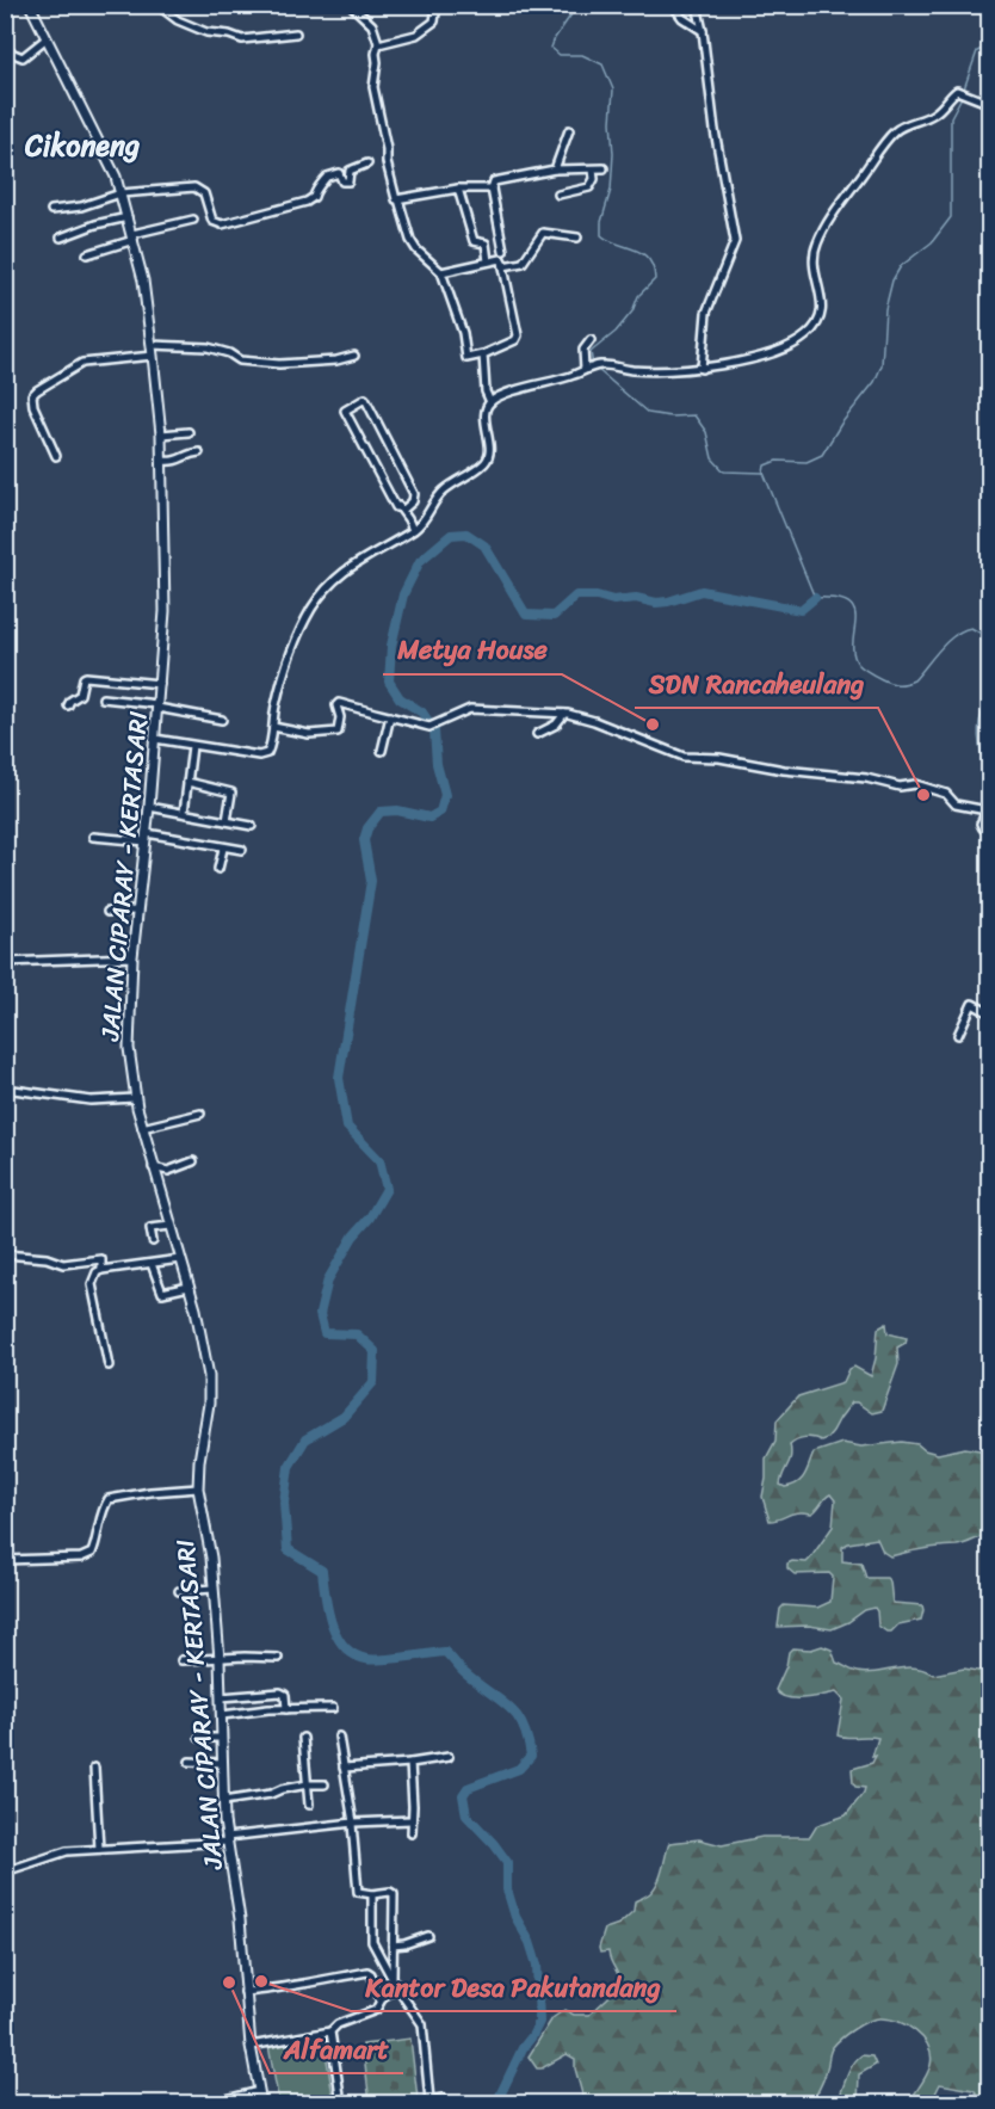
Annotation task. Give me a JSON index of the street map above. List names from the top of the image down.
{
  "streets": {
    "main road": ["JALAN CIPARAY - KERTASARI"]
  },
  "districts": ["Cikoneng"],
  "places": [
    "Metya House",
    "SDN Rancaheulang",
    "Kantor Desa Pakutandang",
    "Alfamart"
  ]
}
